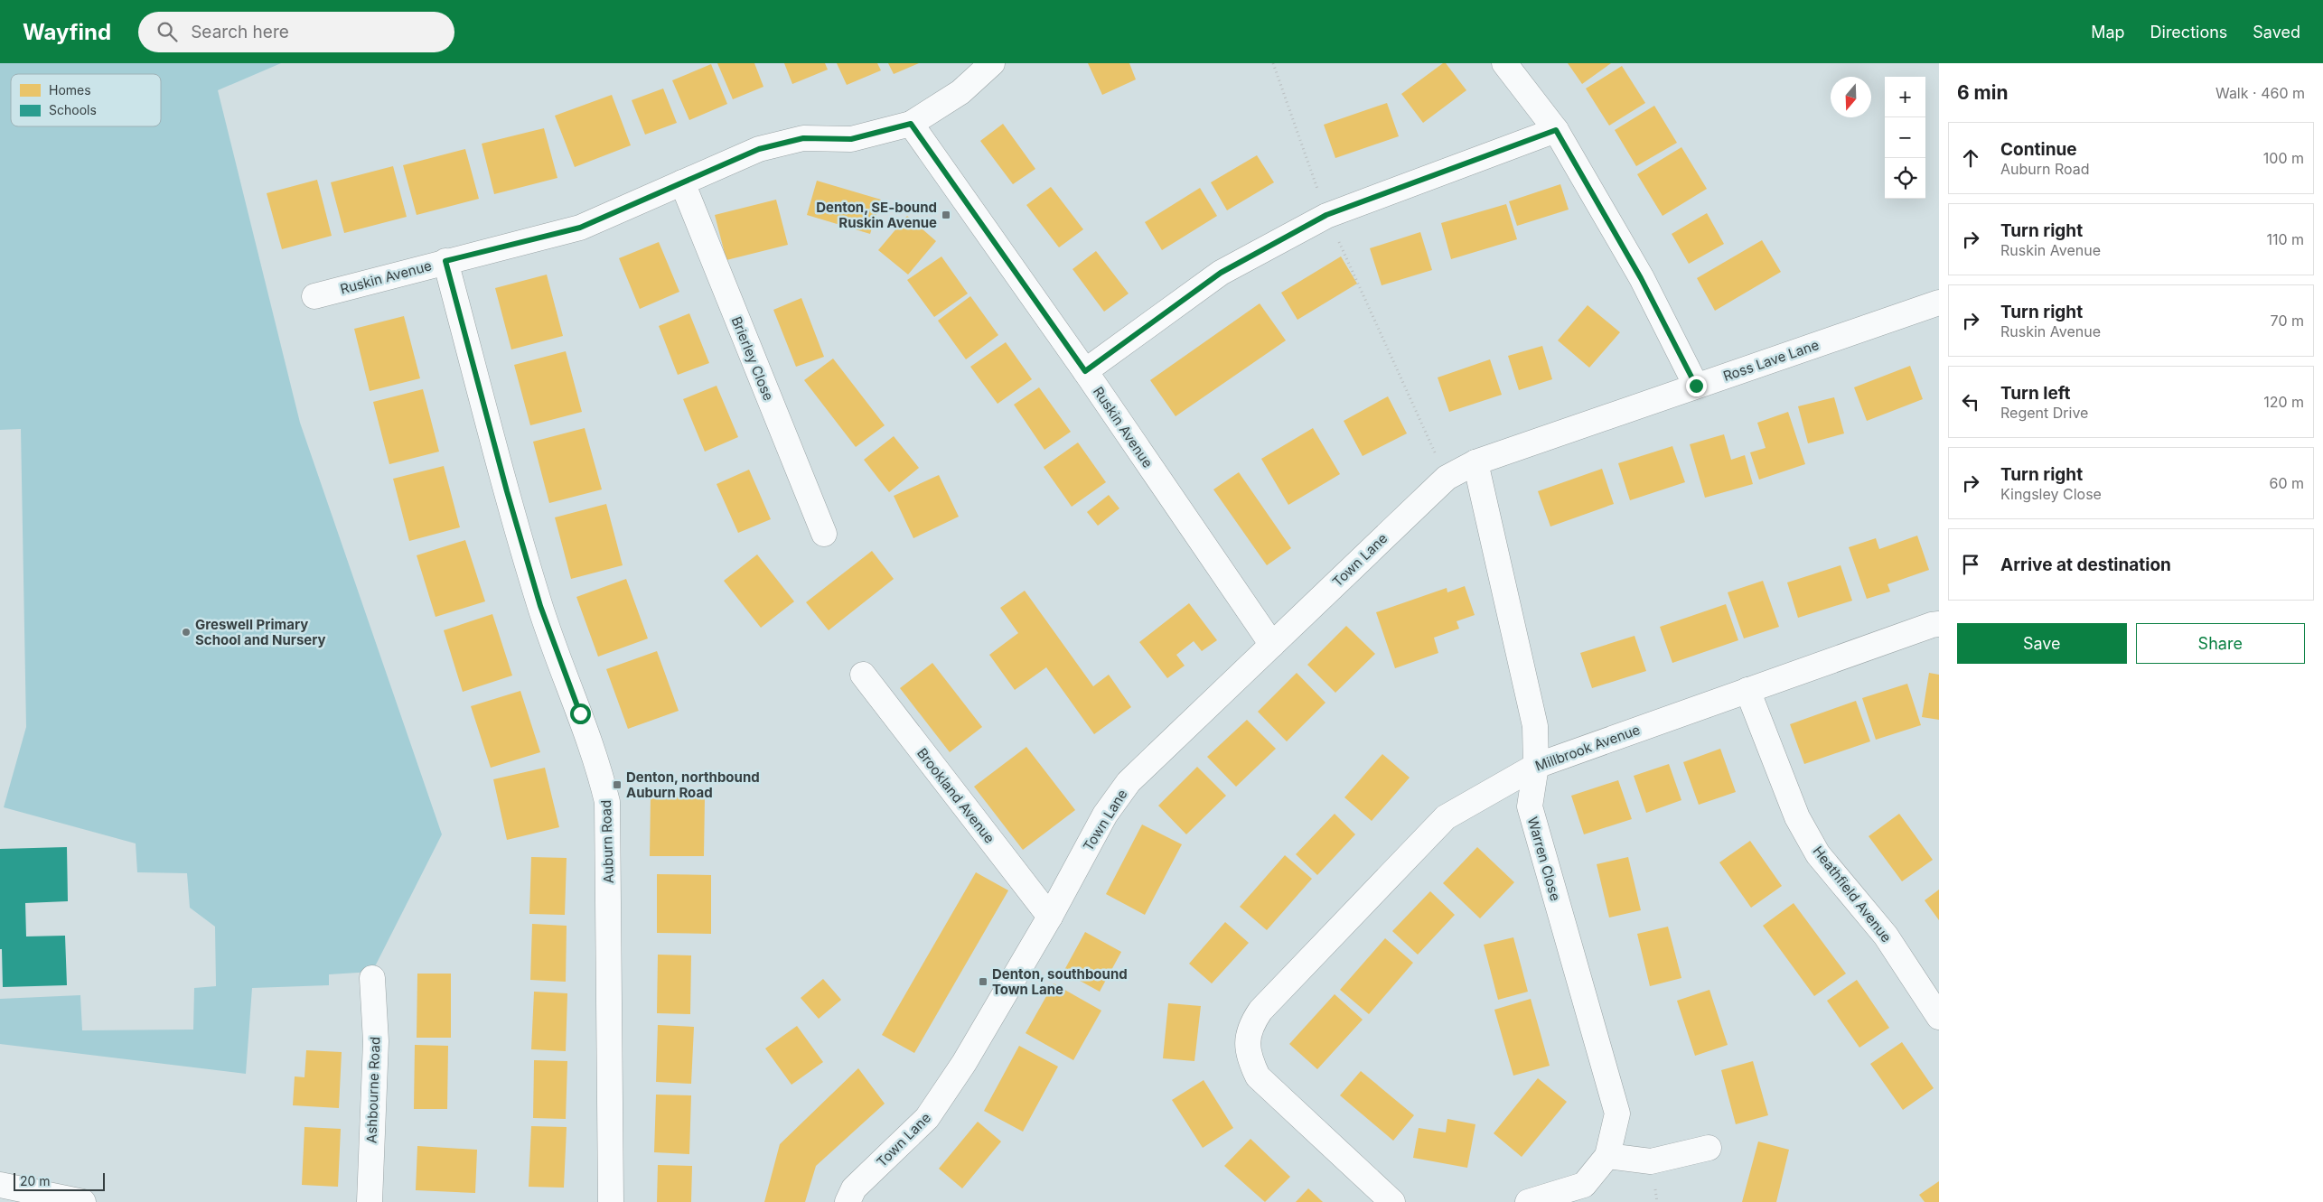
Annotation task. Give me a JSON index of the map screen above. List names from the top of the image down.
{
  "streets": {
    "street": [
      "Ruskin Avenue",
      "Brierley Close",
      "Ross Lave Lane",
      "Town Lane",
      "Millbrook Avenue",
      "Brookland Avenue",
      "Auburn Road",
      "Warren Close",
      "Heathfield Avenue",
      "Ashbourne Road"
    ]
  },
  "crossings": [
    ["Ruskin Avenue", "Brierley Close"],
    ["Ruskin Avenue", "Town Lane"],
    ["Ruskin Avenue", "Auburn Road"],
    ["Ross Lave Lane", "Town Lane"],
    ["Ross Lave Lane", "Warren Close"],
    ["Town Lane", "Brookland Avenue"],
    ["Town Lane", "Warren Close"],
    ["Millbrook Avenue", "Warren Close"],
    ["Millbrook Avenue", "Heathfield Avenue"]
  ],
  "places": {
    "transit": ["Denton, SE-bound Ruskin Avenue", "Denton, northbound Auburn Road", "Denton, southbound Town Lane"],
    "other": ["Greswell Primary School and Nursery"]
  },
  "legend": ["Homes", "Schools"],
  "scale_bar": "20 m",
  "north": "bottom",
  "page": {
    "header": "Wayfind",
    "search": "Search here",
    "nav": ["Map", "Directions", "Saved"],
    "heading": ["6 min", "Walk · 460 m"],
    "map_buttons": ["+", "−"],
    "list": [
      ["Continue", "Auburn Road", "100 m"],
      ["Turn right", "Ruskin Avenue", "110 m"],
      ["Turn right", "Ruskin Avenue", "70 m"],
      ["Turn left", "Regent Drive", "120 m"],
      ["Turn right", "Kingsley Close", "60 m"],
      "Arrive at destination"
    ],
    "buttons": ["Save", "Share"],
    "scale": "20 m"
  }
}
